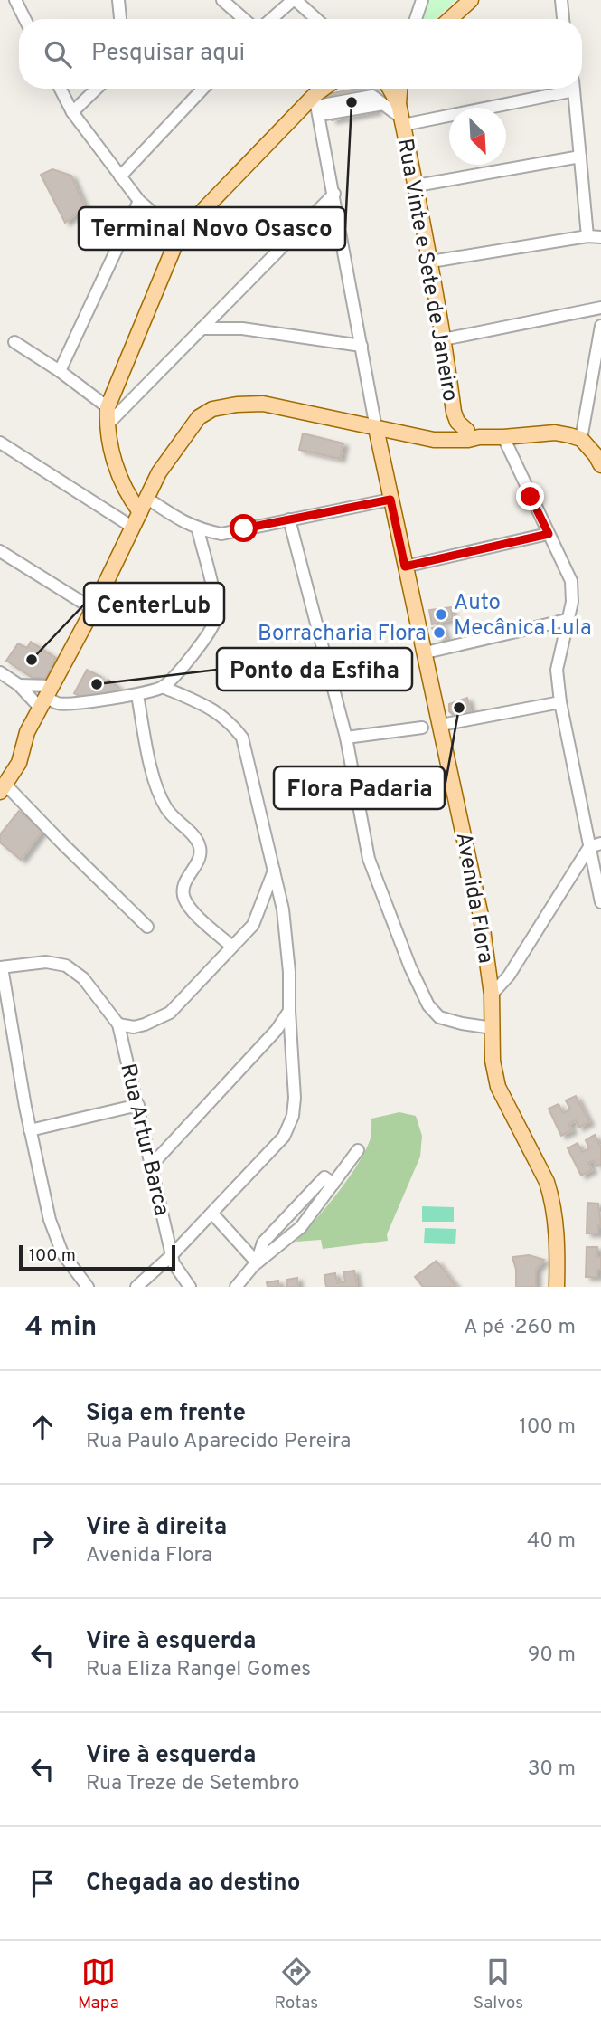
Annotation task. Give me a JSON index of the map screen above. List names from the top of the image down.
{
  "streets": {
    "main road": ["Rua Vinte e Sete de Janeiro", "Avenida Flora"],
    "street": ["Rua Artur Barca"]
  },
  "places": [
    "Terminal Novo Osasco",
    "Auto Mecânica Lula",
    "Borracharia Flora",
    "CenterLub",
    "Ponto da Esfiha",
    "Flora Padaria"
  ],
  "scale_bar": "100 m",
  "north": "bottom right",
  "page": {
    "search": "Pesquisar aqui",
    "scale": "100 m",
    "heading": ["4 min", "A pé · 260 m"],
    "list": [
      ["Siga em frente", "Rua Paulo Aparecido Pereira", "100 m"],
      ["Vire à direita", "Avenida Flora", "40 m"],
      ["Vire à esquerda", "Rua Eliza Rangel Gomes", "90 m"],
      ["Vire à esquerda", "Rua Treze de Setembro", "30 m"],
      "Chegada ao destino"
    ],
    "nav": ["Mapa", "Rotas", "Salvos"]
  }
}
